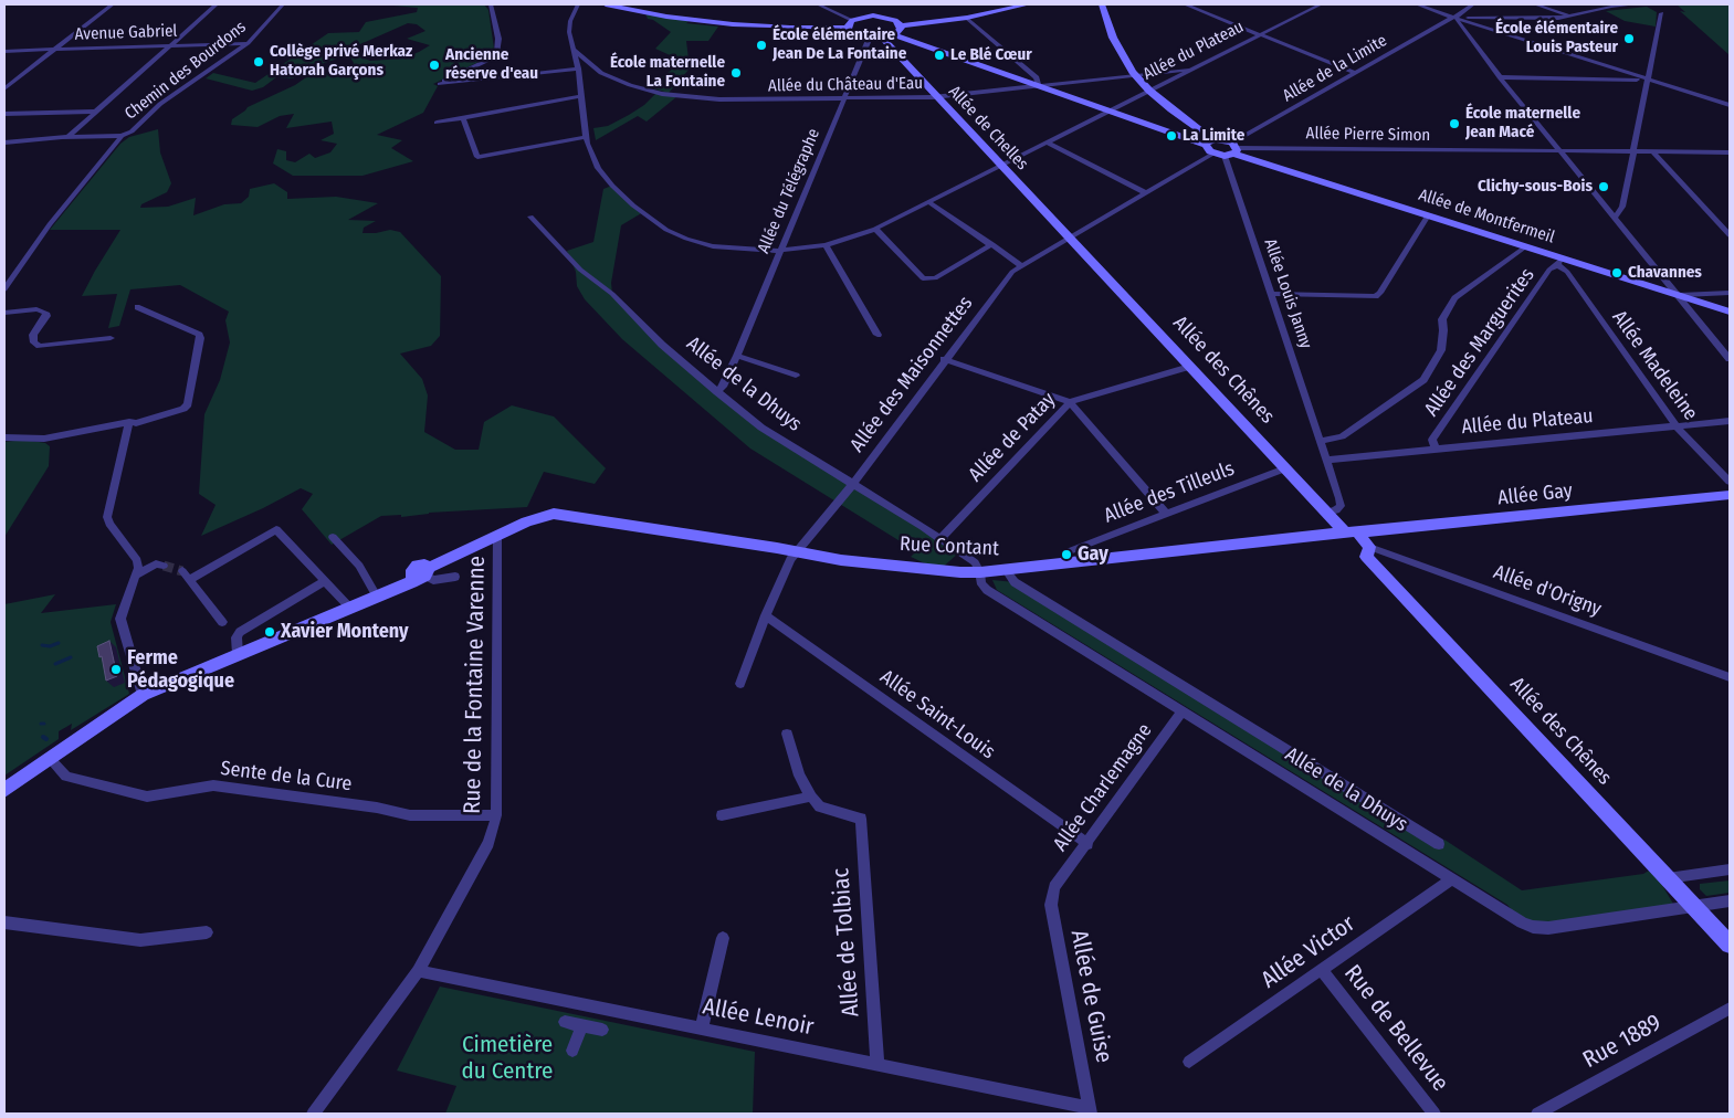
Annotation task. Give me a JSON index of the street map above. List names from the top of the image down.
{
  "streets": {
    "main road": [
      "Allée de Chelles",
      "Allée de Montfermeil",
      "Allée des Chênes",
      "Allée Gay",
      "Rue Contant",
      "Allée d'Origny"
    ],
    "street": [
      "Avenue Gabriel",
      "Allée du Plateau",
      "Allée de la Limite",
      "Chemin des Bourdons",
      "Allée du Château d'Eau",
      "Allée Pierre Simon",
      "Allée du Télégraphe",
      "Allée Louis Janny",
      "Allée des Marguerites",
      "Allée Madeleine",
      "Allée des Maisonnettes",
      "Allée de la Dhuys",
      "Allée de Patay",
      "Allée des Tilleuls",
      "Rue de la Fontaine Varenne",
      "Allée Saint-Louis",
      "Sente de la Cure",
      "Allée Charlemagne",
      "Allée de Tolbiac",
      "Allée Victor",
      "Allée de Guise",
      "Allée Lenoir",
      "Rue de Bellevue",
      "Rue 1889"
    ]
  },
  "crossings": [
    ["Avenue Gabriel", "Chemin des Bourdons"],
    ["Allée du Plateau", "Allée du Château d'Eau"],
    ["Allée du Plateau", "Allée de Chelles"],
    ["Allée du Plateau", "Allée du Télégraphe"],
    ["Allée du Plateau", "Allée Louis Janny"],
    ["Allée du Plateau", "Allée des Marguerites"],
    ["Allée du Plateau", "Allée Madeleine"],
    ["Allée de la Limite", "Allée Pierre Simon"],
    ["Allée de la Limite", "Allée de Montfermeil"],
    ["Allée de la Limite", "Allée Louis Janny"],
    ["Allée du Château d'Eau", "Allée de Chelles"],
    ["Allée du Château d'Eau", "Allée du Télégraphe"],
    ["Allée de Chelles", "Allée des Chênes"],
    ["Allée de Chelles", "Allée des Maisonnettes"],
    ["Allée Pierre Simon", "Allée de Montfermeil"],
    ["Allée Pierre Simon", "Allée Louis Janny"],
    ["Allée du Télégraphe", "Allée de la Dhuys"],
    ["Allée de Montfermeil", "Allée Louis Janny"],
    ["Allée de Montfermeil", "Allée des Marguerites"],
    ["Allée de Montfermeil", "Allée Madeleine"],
    ["Allée Louis Janny", "Allée des Chênes"],
    ["Allée des Marguerites", "Allée Madeleine"],
    ["Allée des Chênes", "Allée des Maisonnettes"],
    ["Allée des Chênes", "Allée de la Dhuys"],
    ["Allée des Chênes", "Allée de Patay"],
    ["Allée des Chênes", "Allée des Tilleuls"],
    ["Allée des Chênes", "Allée Gay"],
    ["Allée des Chênes", "Rue Contant"],
    ["Allée des Chênes", "Allée d'Origny"],
    ["Allée des Maisonnettes", "Allée de la Dhuys"],
    ["Allée des Maisonnettes", "Rue Contant"],
    ["Allée des Maisonnettes", "Allée Saint-Louis"],
    ["Allée de la Dhuys", "Allée de Patay"],
    ["Allée de la Dhuys", "Rue Contant"],
    ["Allée de la Dhuys", "Allée Charlemagne"],
    ["Allée de la Dhuys", "Allée Victor"],
    ["Allée Gay", "Rue Contant"],
    ["Allée Gay", "Allée d'Origny"],
    ["Rue Contant", "Allée d'Origny"],
    ["Rue Contant", "Rue de la Fontaine Varenne"],
    ["Rue Contant", "Sente de la Cure"],
    ["Rue de la Fontaine Varenne", "Sente de la Cure"],
    ["Rue de la Fontaine Varenne", "Allée Lenoir"],
    ["Allée Saint-Louis", "Allée Charlemagne"],
    ["Allée Charlemagne", "Allée de Guise"],
    ["Allée de Tolbiac", "Allée Lenoir"],
    ["Allée Victor", "Rue de Bellevue"],
    ["Allée de Guise", "Allée Lenoir"]
  ],
  "parks": ["Cimetière du Centre"],
  "places": [
    "École élémentaire Louis Pasteur",
    "École élémentaire Jean De La Fontaine",
    "Le Blé Cœur",
    "Collège privé Merkaz Hatorah Garçons",
    "Ancienne réserve d'eau",
    "École maternelle La Fontaine",
    "École maternelle Jean Macé",
    "La Limite",
    "Clichy-sous-Bois",
    "Chavannes",
    "Gay",
    "Xavier Monteny",
    "Ferme Pédagogique"
  ]
}
